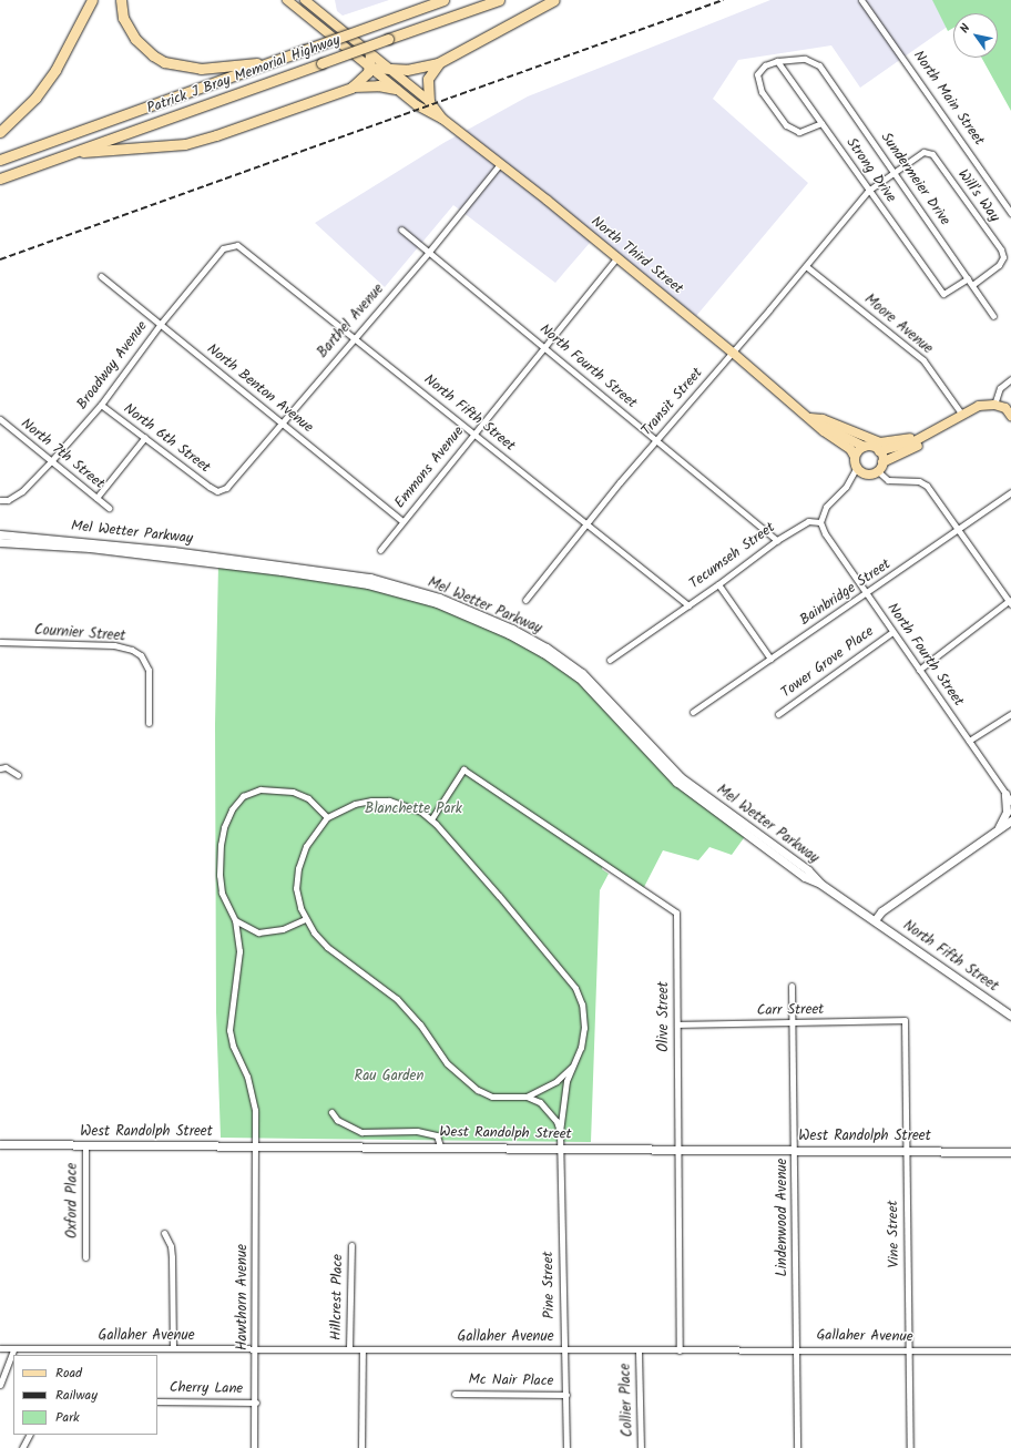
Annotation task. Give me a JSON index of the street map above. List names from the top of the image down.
{
  "streets": {
    "highway": ["Patrick J Bray Memorial Highway"],
    "main road": [
      "North Third Street",
      "North Fifth Street",
      "Mel Wetter Parkway",
      "West Randolph Street"
    ],
    "street": [
      "North Main Street",
      "Strong Drive",
      "Sundermeier Drive",
      "Will's Way",
      "Barthel Avenue",
      "Moore Avenue",
      "Broadway Avenue",
      "North Fourth Street",
      "North Benton Avenue",
      "Transit Street",
      "North 6th Street",
      "North 7th Street",
      "Emmons Avenue",
      "Tecumseh Street",
      "Bainbridge Street",
      "Cournier Street",
      "Tower Grove Place",
      "Carr Street",
      "Olive Street",
      "Oxford Place",
      "Lindenwood Avenue",
      "Vine Street",
      "Pine Street",
      "Hawthorn Avenue",
      "Hillcrest Place",
      "Gallaher Avenue",
      "Mc Nair Place",
      "Cherry Lane",
      "Collier Place"
    ]
  },
  "crossings": [
    ["Strong Drive", "Sundermeier Drive"],
    ["Strong Drive", "Transit Street"],
    ["Sundermeier Drive", "Will's Way"],
    ["Sundermeier Drive", "Transit Street"],
    ["Will's Way", "Transit Street"],
    ["North Third Street", "Barthel Avenue"],
    ["North Third Street", "Transit Street"],
    ["North Third Street", "Emmons Avenue"],
    ["Barthel Avenue", "North Fourth Street"],
    ["Barthel Avenue", "North Benton Avenue"],
    ["Barthel Avenue", "North Fifth Street"],
    ["Barthel Avenue", "North 6th Street"],
    ["Moore Avenue", "Transit Street"],
    ["Broadway Avenue", "North Benton Avenue"],
    ["Broadway Avenue", "North Fifth Street"],
    ["Broadway Avenue", "North 6th Street"],
    ["Broadway Avenue", "North 7th Street"],
    ["North Fourth Street", "Transit Street"],
    ["North Fourth Street", "Emmons Avenue"],
    ["North Fourth Street", "Tecumseh Street"],
    ["North Fourth Street", "Bainbridge Street"],
    ["North Fourth Street", "Tower Grove Place"],
    ["North Benton Avenue", "Emmons Avenue"],
    ["Transit Street", "North Fifth Street"],
    ["North Fifth Street", "Emmons Avenue"],
    ["North Fifth Street", "Mel Wetter Parkway"],
    ["North Fifth Street", "Tecumseh Street"],
    ["Carr Street", "Olive Street"],
    ["Carr Street", "Lindenwood Avenue"],
    ["Carr Street", "Vine Street"],
    ["Olive Street", "West Randolph Street"],
    ["Olive Street", "Gallaher Avenue"],
    ["West Randolph Street", "Oxford Place"],
    ["West Randolph Street", "Lindenwood Avenue"],
    ["West Randolph Street", "Vine Street"],
    ["West Randolph Street", "Pine Street"],
    ["West Randolph Street", "Hawthorn Avenue"],
    ["Lindenwood Avenue", "Gallaher Avenue"],
    ["Vine Street", "Gallaher Avenue"],
    ["Pine Street", "Gallaher Avenue"],
    ["Pine Street", "Mc Nair Place"],
    ["Hawthorn Avenue", "Gallaher Avenue"],
    ["Hawthorn Avenue", "Cherry Lane"],
    ["Hillcrest Place", "Gallaher Avenue"],
    ["Gallaher Avenue", "Collier Place"]
  ],
  "parks": ["Blanchette Park", "Rau Garden"],
  "legend": ["Road", "Railway", "Park"],
  "north": "top left"
}
